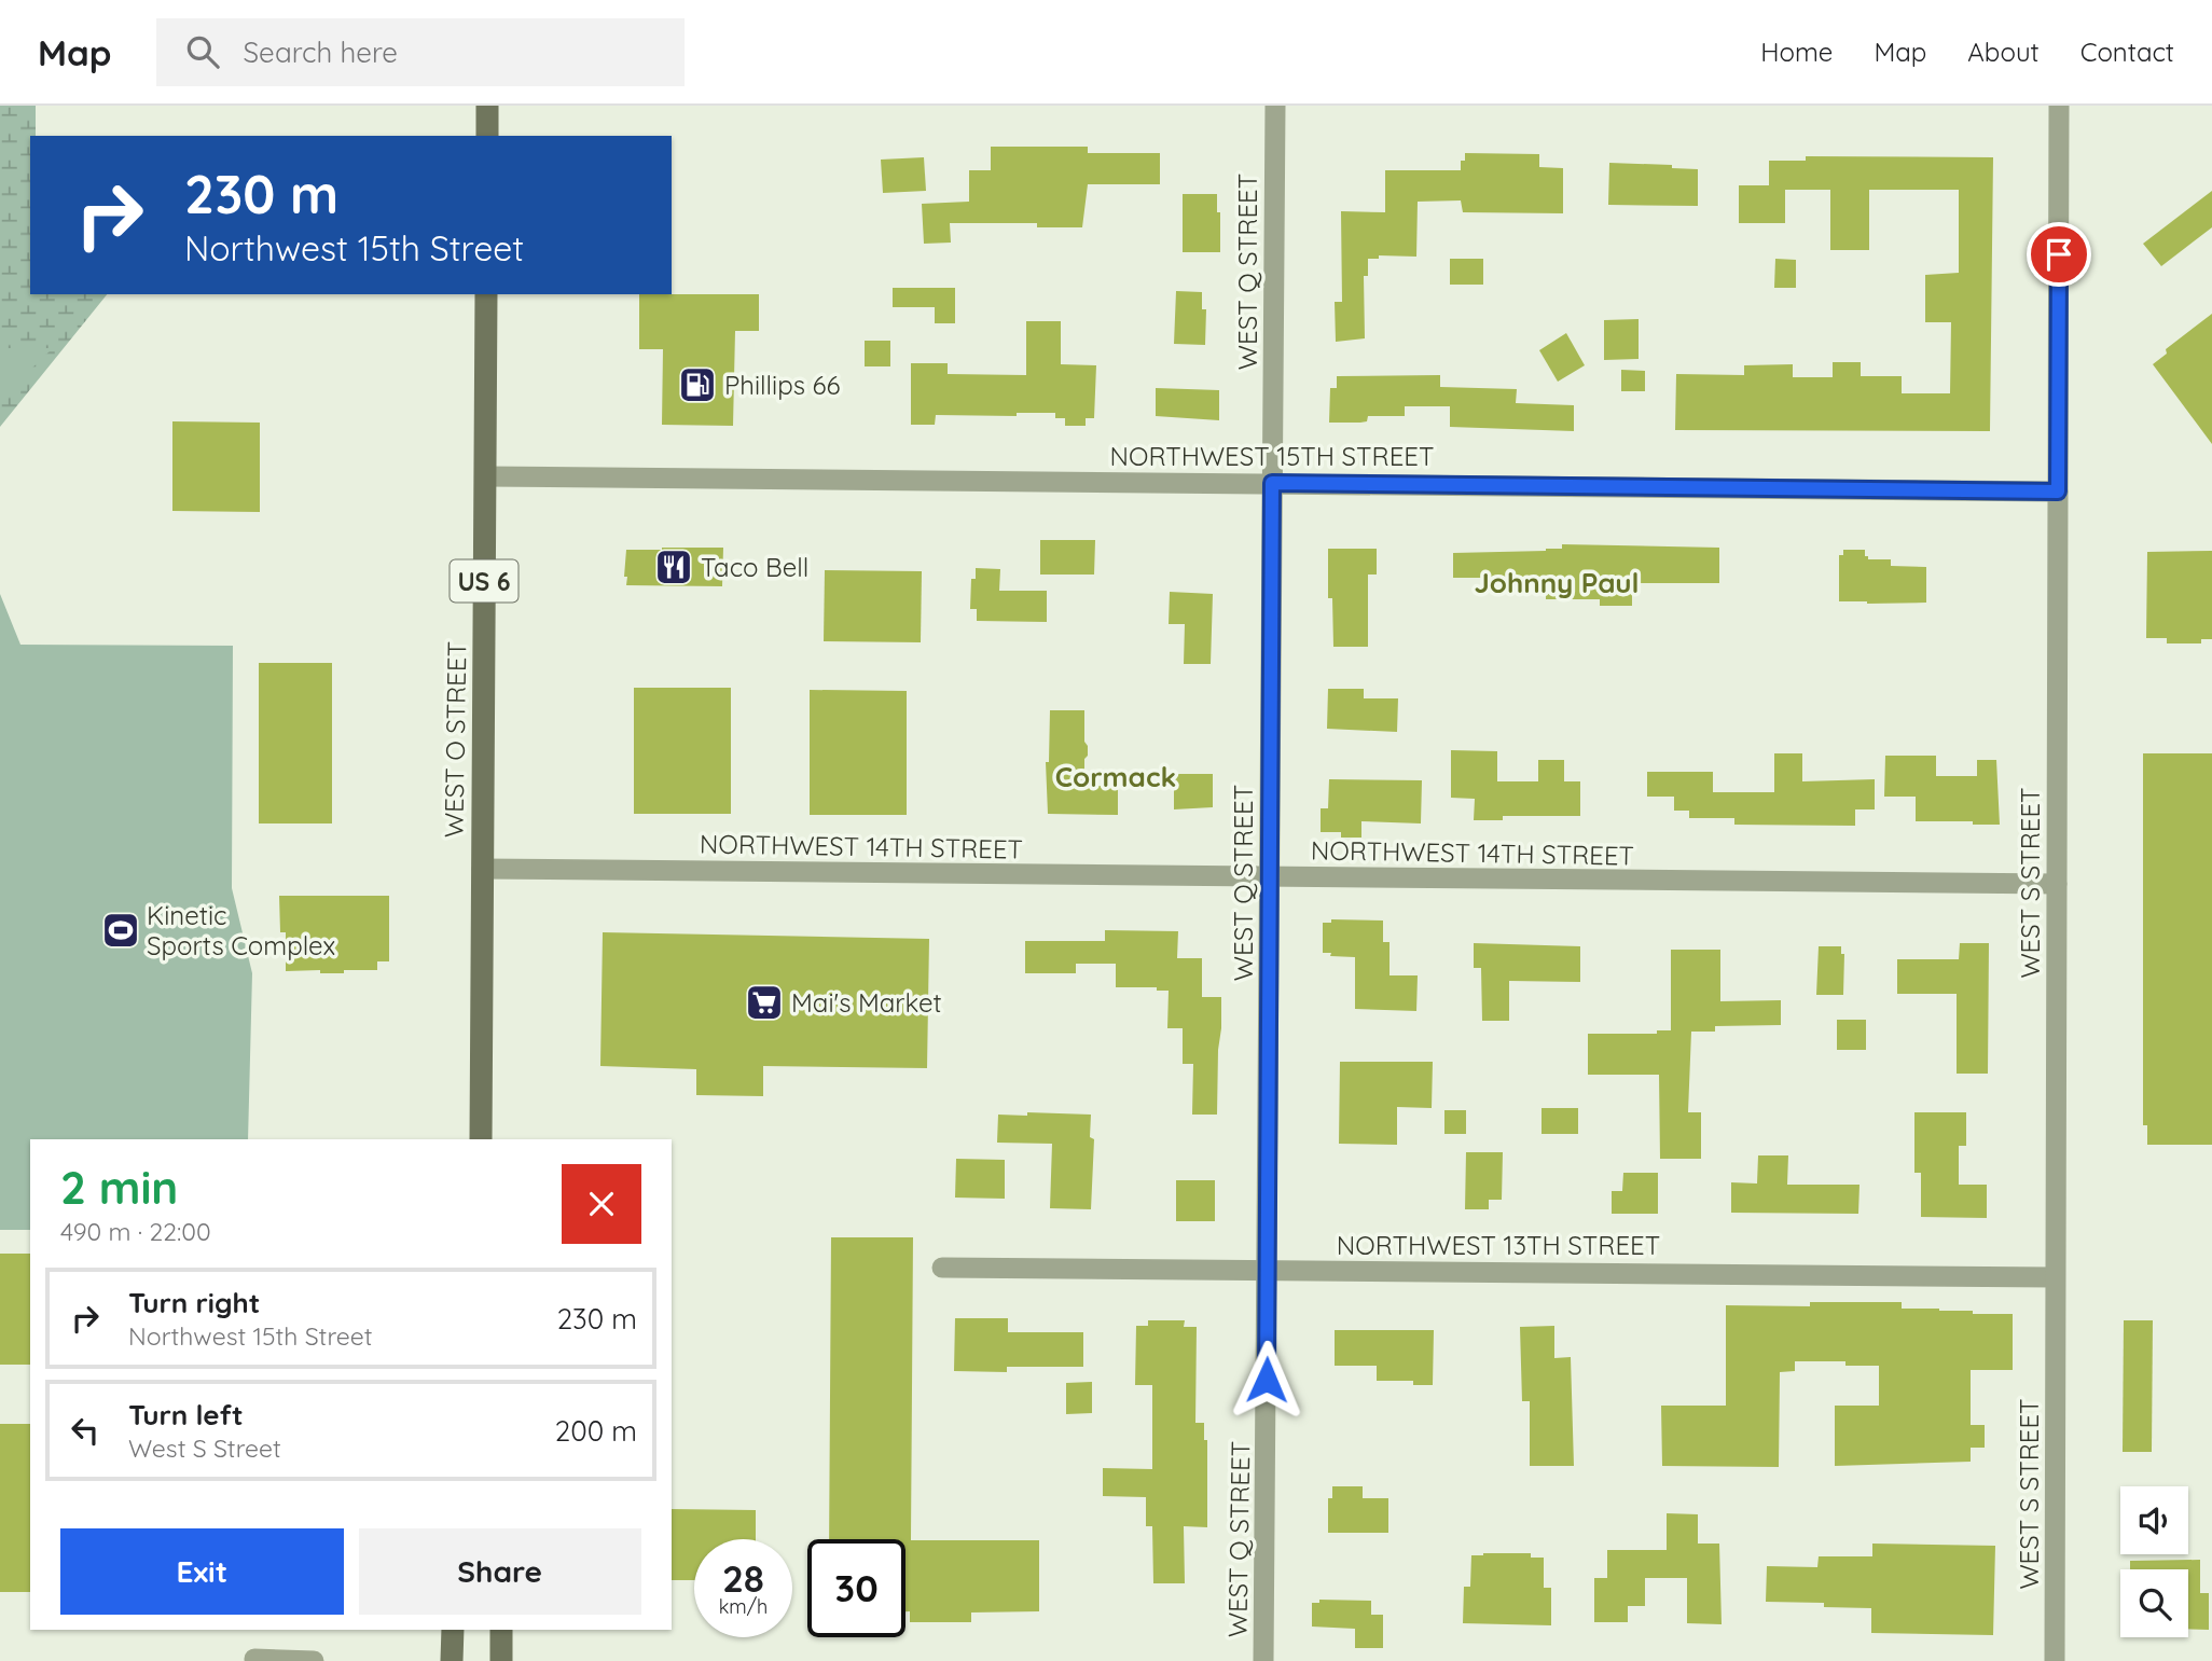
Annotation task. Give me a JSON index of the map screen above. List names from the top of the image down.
{
  "streets": {
    "main road": ["US 6", "WEST O STREET"],
    "street": [
      "WEST Q STREET",
      "NORTHWEST 15TH STREET",
      "NORTHWEST 14TH STREET",
      "WEST S STREET",
      "NORTHWEST 13TH STREET"
    ]
  },
  "crossings": [
    ["WEST Q STREET", "NORTHWEST 15TH STREET"],
    ["WEST Q STREET", "NORTHWEST 14TH STREET"],
    ["WEST Q STREET", "NORTHWEST 13TH STREET"],
    ["NORTHWEST 15TH STREET", "WEST O STREET"],
    ["NORTHWEST 15TH STREET", "WEST S STREET"],
    ["WEST O STREET", "NORTHWEST 14TH STREET"],
    ["NORTHWEST 14TH STREET", "WEST S STREET"],
    ["WEST S STREET", "NORTHWEST 13TH STREET"]
  ],
  "districts": ["Johnny Paul", "Cormack"],
  "places": {
    "fuel station": ["Phillips 66"],
    "restaurant": ["Taco Bell"],
    "sports": ["Kinetic Sports Complex"],
    "supermarket": ["Mai's Market"]
  },
  "page": {
    "header": "Map",
    "search": "Search here",
    "nav": [
      "Home",
      "Map",
      "About",
      "Contact"
    ],
    "turn": ["230 m", "Northwest 15th Street"],
    "heading": ["2 min", "490 m · 22:00"],
    "list": [
      {
        "name": "Turn right",
        "note": "Northwest 15th Street",
        "value": "230 m"
      },
      {
        "name": "Turn left",
        "note": "West S Street",
        "value": "200 m"
      }
    ],
    "buttons": ["Exit", "Share"],
    "speed": "28 km/h",
    "limit": "30"
  }
}
